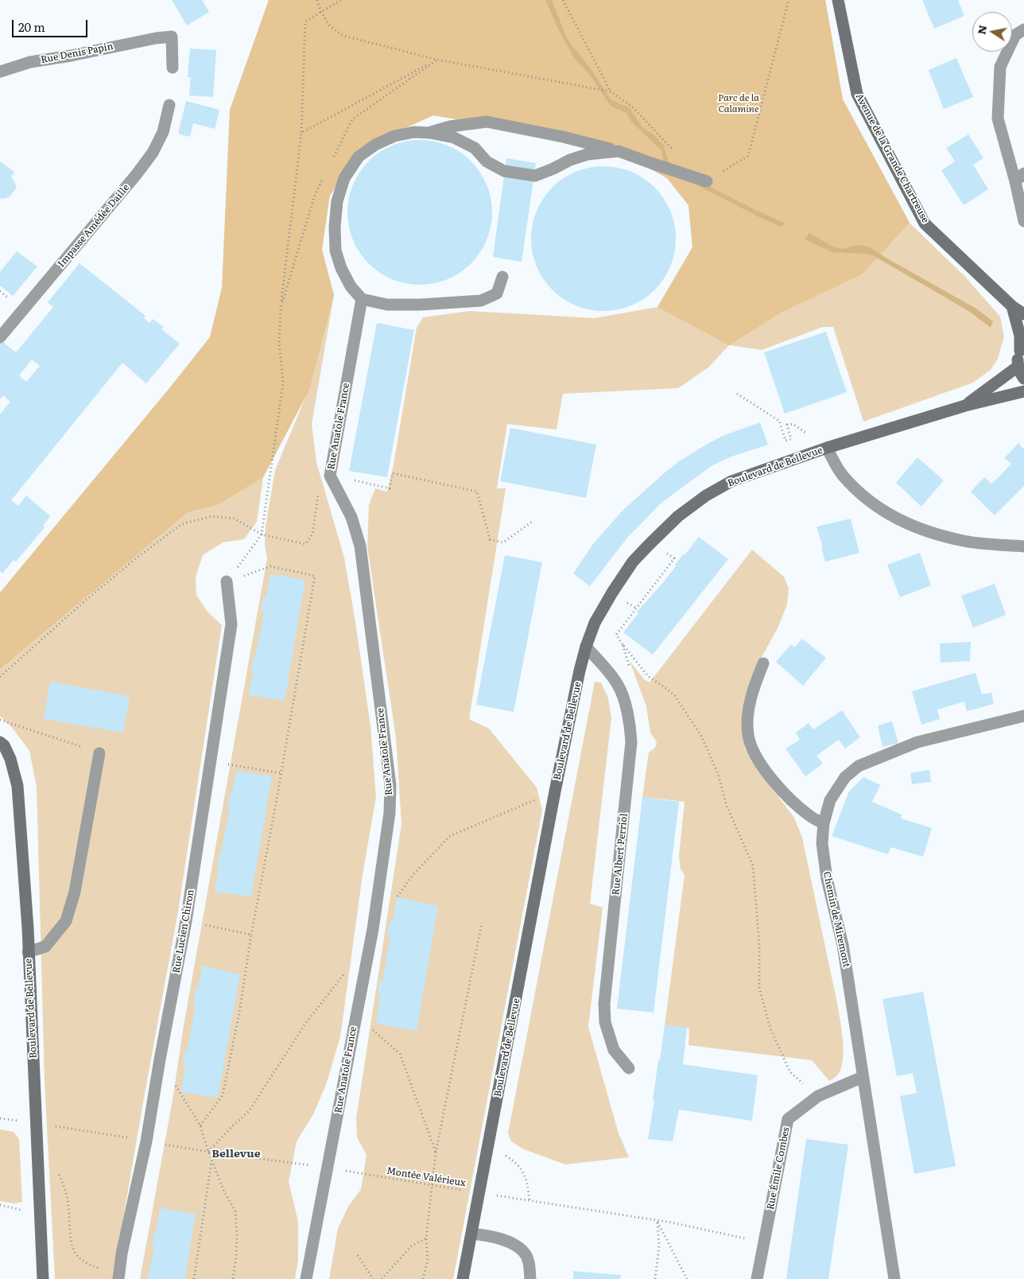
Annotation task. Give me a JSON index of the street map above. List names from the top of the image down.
{
  "streets": {
    "main road": ["Avenue de la Grande Chartreuse", "Boulevard de Bellevue"],
    "street": [
      "Rue Denis Papin",
      "Impasse Amédée Daille",
      "Rue Anatole France",
      "Rue Albert Perriol",
      "Chemin de Miremont",
      "Rue Lucien Chiron",
      "Rue Émile Combes"
    ],
    "path": ["Montée Valérieux"]
  },
  "crossings": [
    ["Boulevard de Bellevue", "Rue Albert Perriol"],
    ["Boulevard de Bellevue", "Montée Valérieux"],
    ["Chemin de Miremont", "Rue Émile Combes"],
    ["Rue Émile Combes", "Montée Valérieux"]
  ],
  "districts": ["Bellevue"],
  "parks": ["Parc de la Calamine"],
  "scale_bar": "20 m",
  "north": "left"
}
